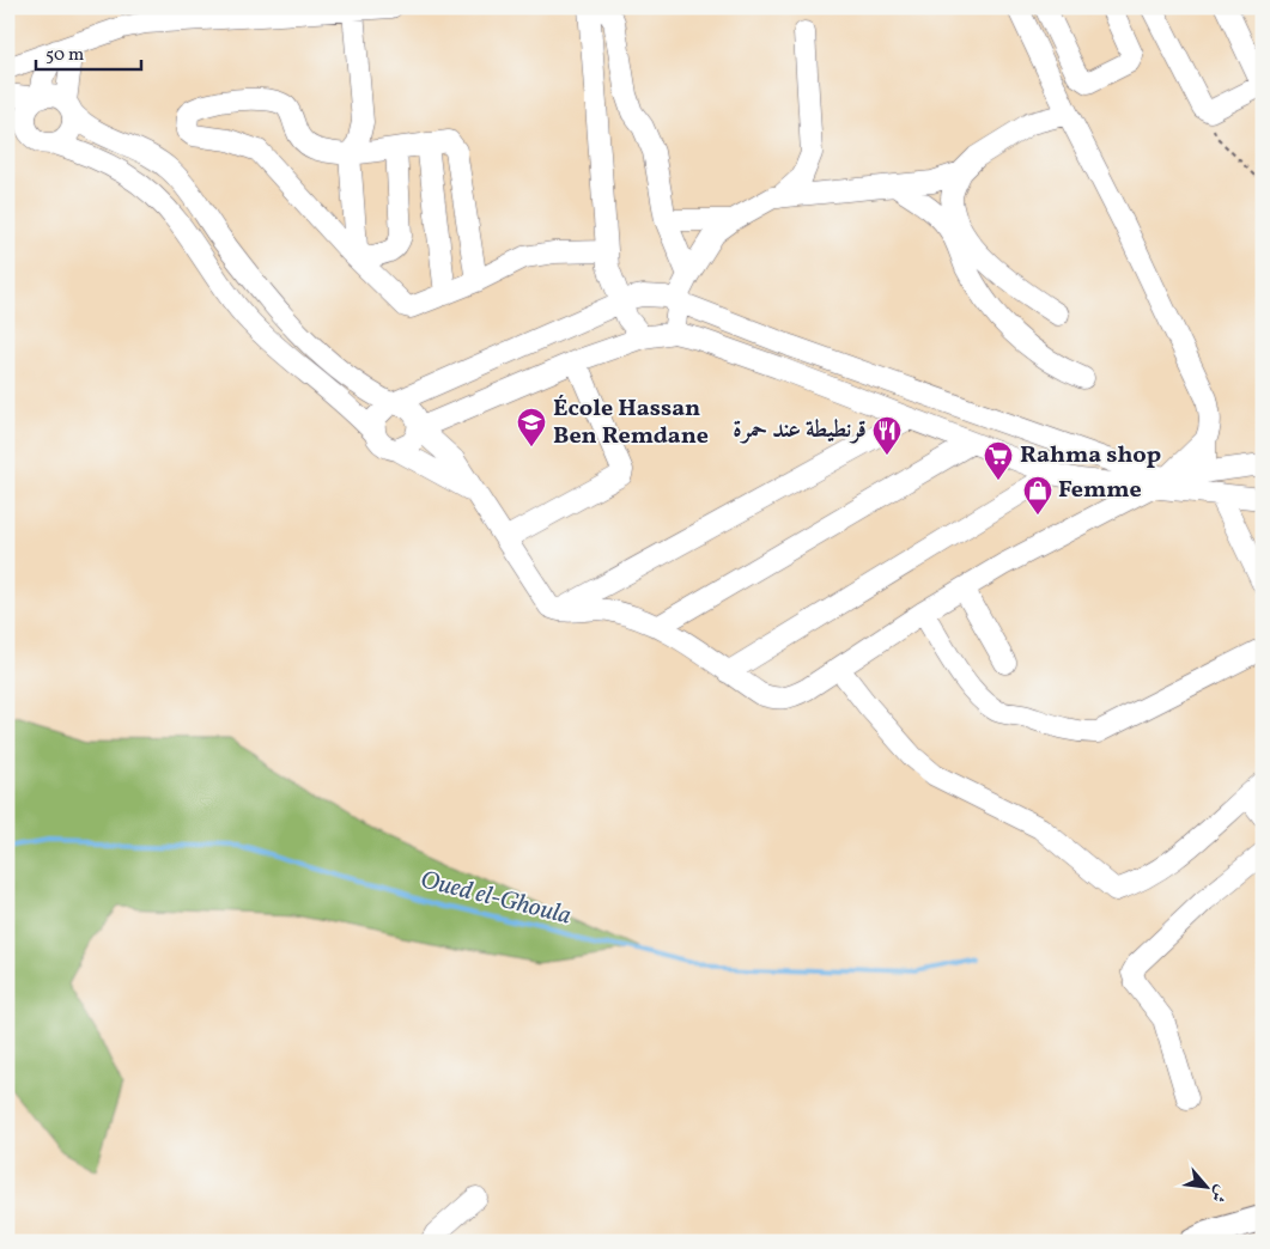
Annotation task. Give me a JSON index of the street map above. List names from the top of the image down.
{
  "water": ["Oued el-Ghoula"],
  "places": {
    "school or university": ["École Hassan Ben Remdane"],
    "restaurant": ["قرنطيطة عند حمرة"],
    "supermarket": ["Rahma shop"],
    "shop": ["Femme"]
  },
  "scale_bar": "50 m",
  "north": "bottom right"
}
